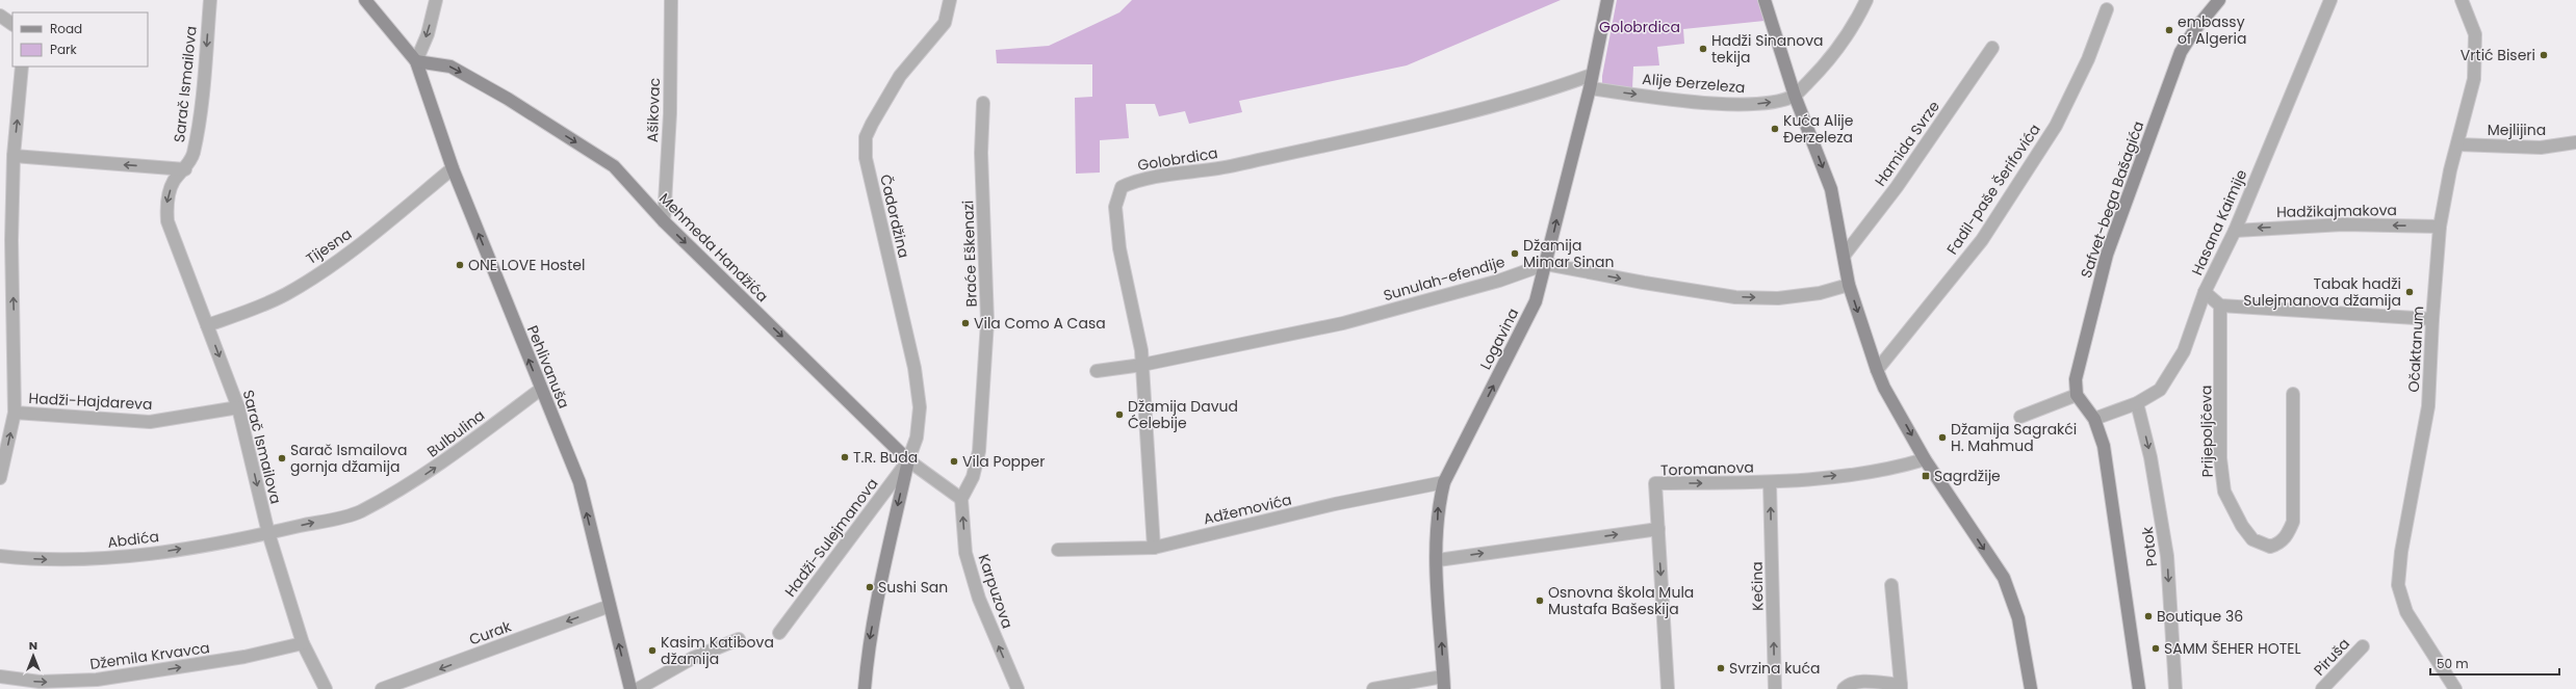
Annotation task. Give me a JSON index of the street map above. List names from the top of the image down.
{
  "streets": {
    "street": [
      "Alije Đerzeleza",
      "Sarač Ismailova",
      "Ašikovac",
      "Mejlijina",
      "Hamida Svrze",
      "Golobrdica",
      "Fadil-paše Šerifovića",
      "Safvet-bega Bašagića",
      "Hadžikajmakova",
      "Čadordžina",
      "Hasana Kaimije",
      "Tijesna",
      "Mehmeda Handžića",
      "Braće Eškenazi",
      "Sunulah-efendije",
      "Logavina",
      "Očaktanum",
      "Pehlivanuša",
      "Hadži-Hajdareva",
      "Prijepoljčeva",
      "Bulbulina",
      "Toromanova",
      "Adžemovića",
      "Hadži-Sulejmanova",
      "Abdića",
      "Potok",
      "Kečina",
      "Karpuzova",
      "Curak",
      "Džemila Krvavca",
      "Piruša"
    ]
  },
  "crossings": [
    ["Alije Đerzeleza", "Logavina"],
    ["Sarač Ismailova", "Tijesna"],
    ["Sarač Ismailova", "Hadži-Hajdareva"],
    ["Sarač Ismailova", "Bulbulina"],
    ["Sarač Ismailova", "Abdića"],
    ["Sarač Ismailova", "Džemila Krvavca"],
    ["Ašikovac", "Mehmeda Handžića"],
    ["Mejlijina", "Očaktanum"],
    ["Golobrdica", "Sunulah-efendije"],
    ["Golobrdica", "Logavina"],
    ["Golobrdica", "Adžemovića"],
    ["Hadžikajmakova", "Hasana Kaimije"],
    ["Hadžikajmakova", "Očaktanum"],
    ["Čadordžina", "Mehmeda Handžića"],
    ["Čadordžina", "Hadži-Sulejmanova"],
    ["Hasana Kaimije", "Potok"],
    ["Tijesna", "Pehlivanuša"],
    ["Mehmeda Handžića", "Braće Eškenazi"],
    ["Mehmeda Handžića", "Pehlivanuša"],
    ["Mehmeda Handžića", "Hadži-Sulejmanova"],
    ["Mehmeda Handžića", "Karpuzova"],
    ["Braće Eškenazi", "Karpuzova"],
    ["Sunulah-efendije", "Logavina"],
    ["Logavina", "Adžemovića"],
    ["Pehlivanuša", "Bulbulina"],
    ["Pehlivanuša", "Curak"],
    ["Bulbulina", "Abdića"],
    ["Toromanova", "Kečina"]
  ],
  "one_way": [
    "Alije Đerzeleza",
    "Sarač Ismailova",
    "Mehmeda Handžića",
    "Logavina",
    "Pehlivanuša",
    "Bulbulina",
    "Toromanova",
    "Abdića",
    "Karpuzova",
    "Curak",
    "Džemila Krvavca"
  ],
  "parks": ["Golobrdica"],
  "places": {
    "other": [
      "embassy of Algeria",
      "Hadži Sinanova tekija",
      "Vrtić Biseri",
      "Kuća Alije Đerzeleza",
      "Džamija Mimar Sinan",
      "ONE LOVE Hostel",
      "Tabak hadži Sulejmanova džamija",
      "Vila Como A Casa",
      "Džamija Davud Ćelebije",
      "Džamija Sagrakći H. Mahmud",
      "T.R. Buda",
      "Sarač Ismailova gornja džamija",
      "Vila Popper",
      "Sushi San",
      "Osnovna škola Mula Mustafa Bašeskija",
      "Boutique 36",
      "SAMM ŠEHER HOTEL",
      "Kasim Katibova džamija",
      "Svrzina kuća"
    ],
    "transit": ["Sagrdžije"]
  },
  "legend": ["Road", "Park"],
  "scale_bar": "50 m",
  "north": "top"
}
